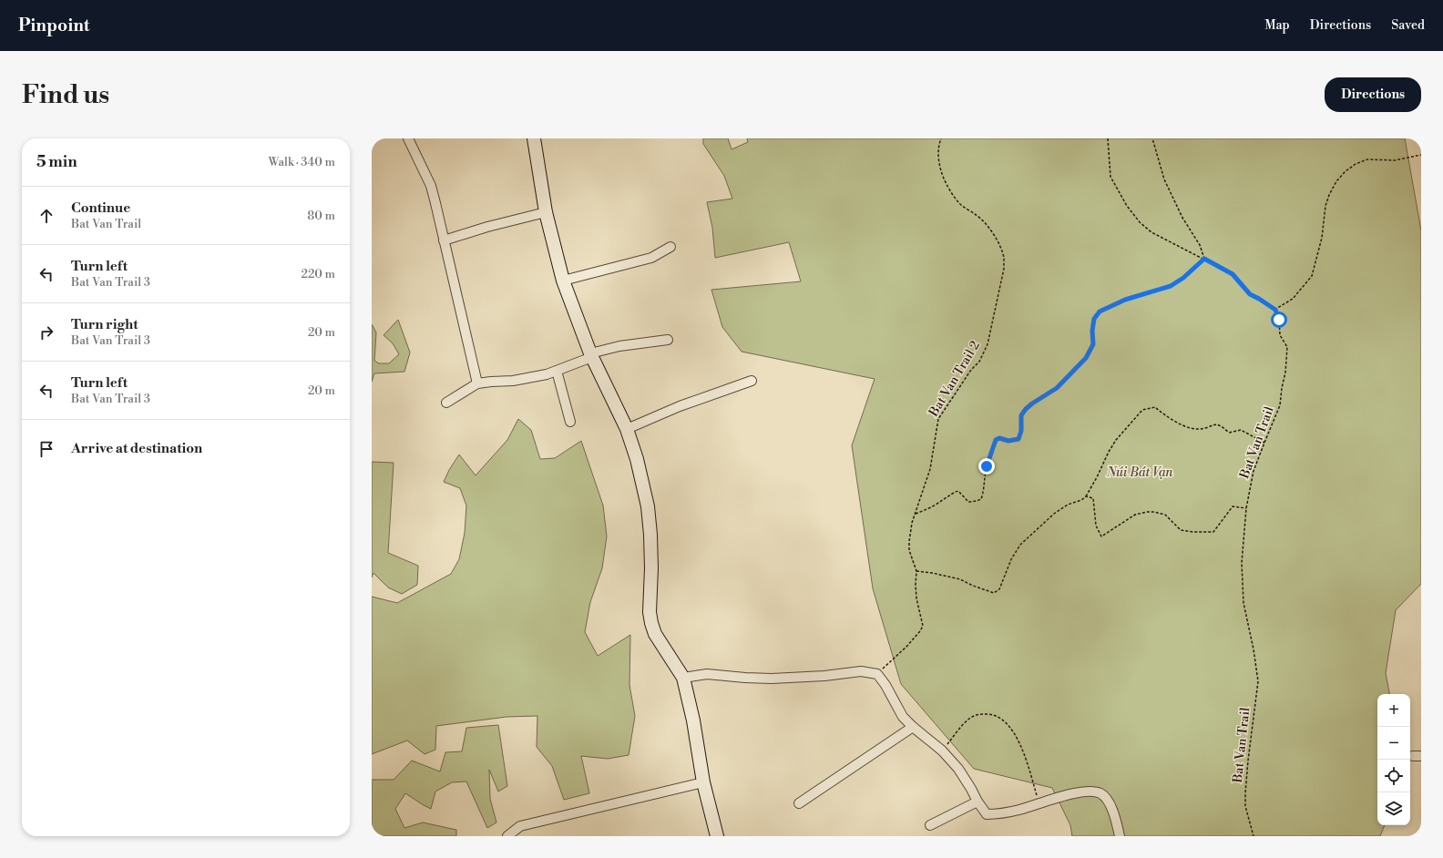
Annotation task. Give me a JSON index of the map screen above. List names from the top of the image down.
{
  "streets": {
    "path": ["Bat Van Trail 2", "Bat Van Trail"]
  },
  "parks": ["Núi Bát Vạn"],
  "page": {
    "header": "Pinpoint",
    "nav": ["Map", "Directions", "Saved"],
    "buttons": "Directions",
    "title": "Find us",
    "heading": ["5 min", "Walk · 340 m"],
    "list": [
      ["Continue", "Bat Van Trail", "80 m"],
      ["Turn left", "Bat Van Trail 3", "220 m"],
      ["Turn right", "Bat Van Trail 3", "20 m"],
      ["Turn left", "Bat Van Trail 3", "20 m"],
      "Arrive at destination"
    ],
    "map_buttons": ["+", "−"]
  }
}
